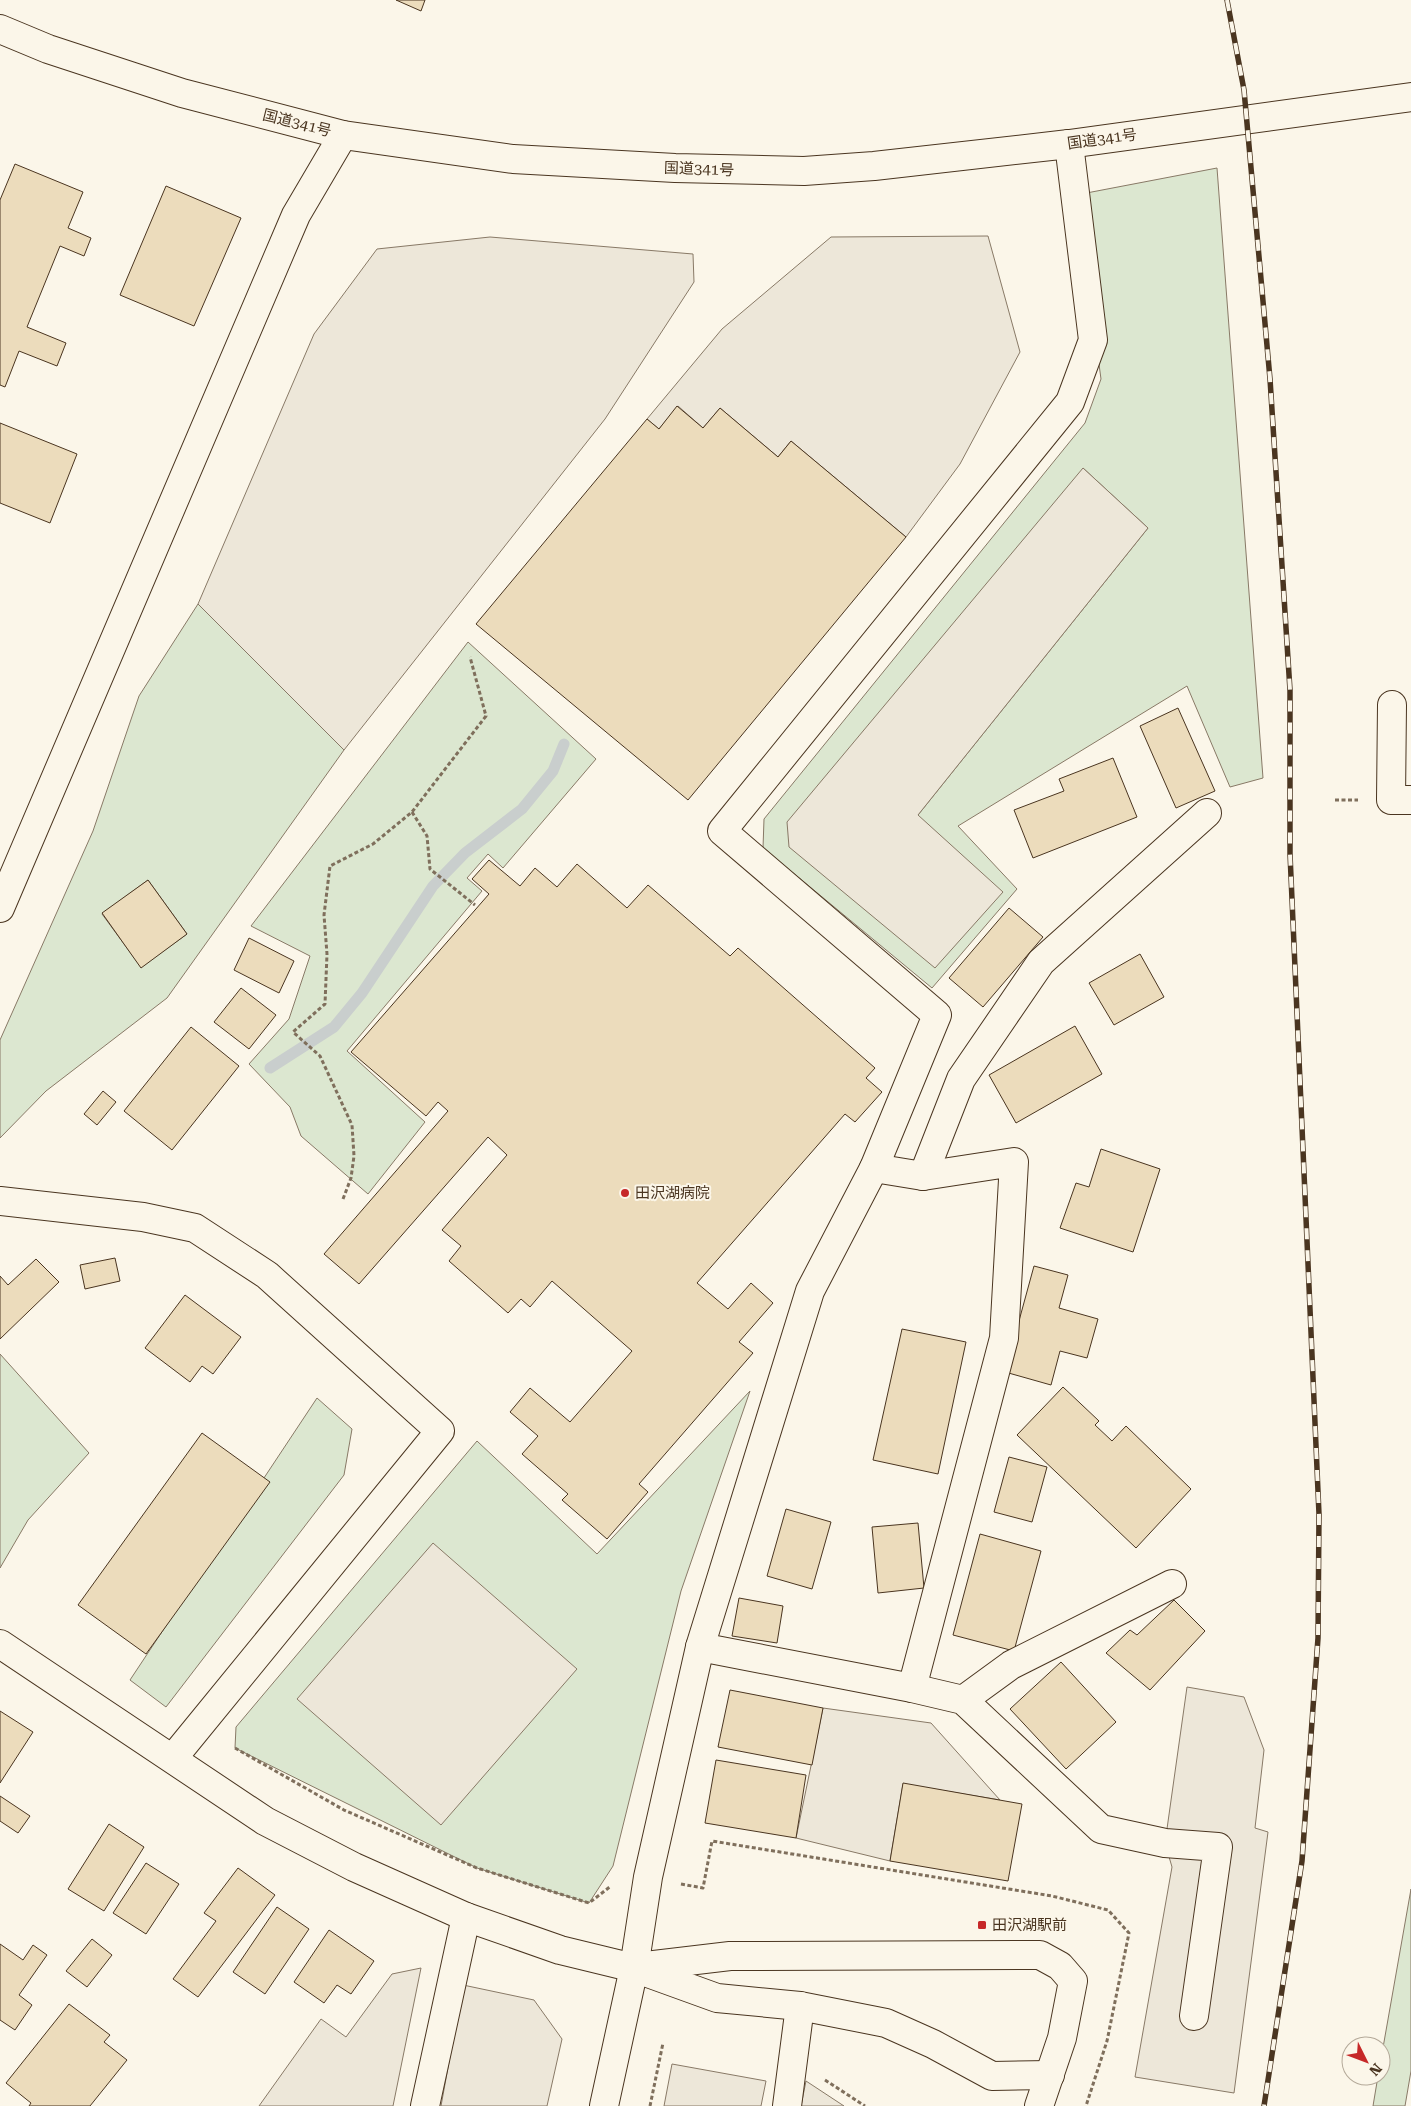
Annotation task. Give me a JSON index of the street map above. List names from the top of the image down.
{
  "streets": {
    "main road": ["国道341号"]
  },
  "places": {
    "other": ["田沢湖病院"],
    "transit": ["田沢湖駅前"]
  },
  "north": "bottom right"
}
